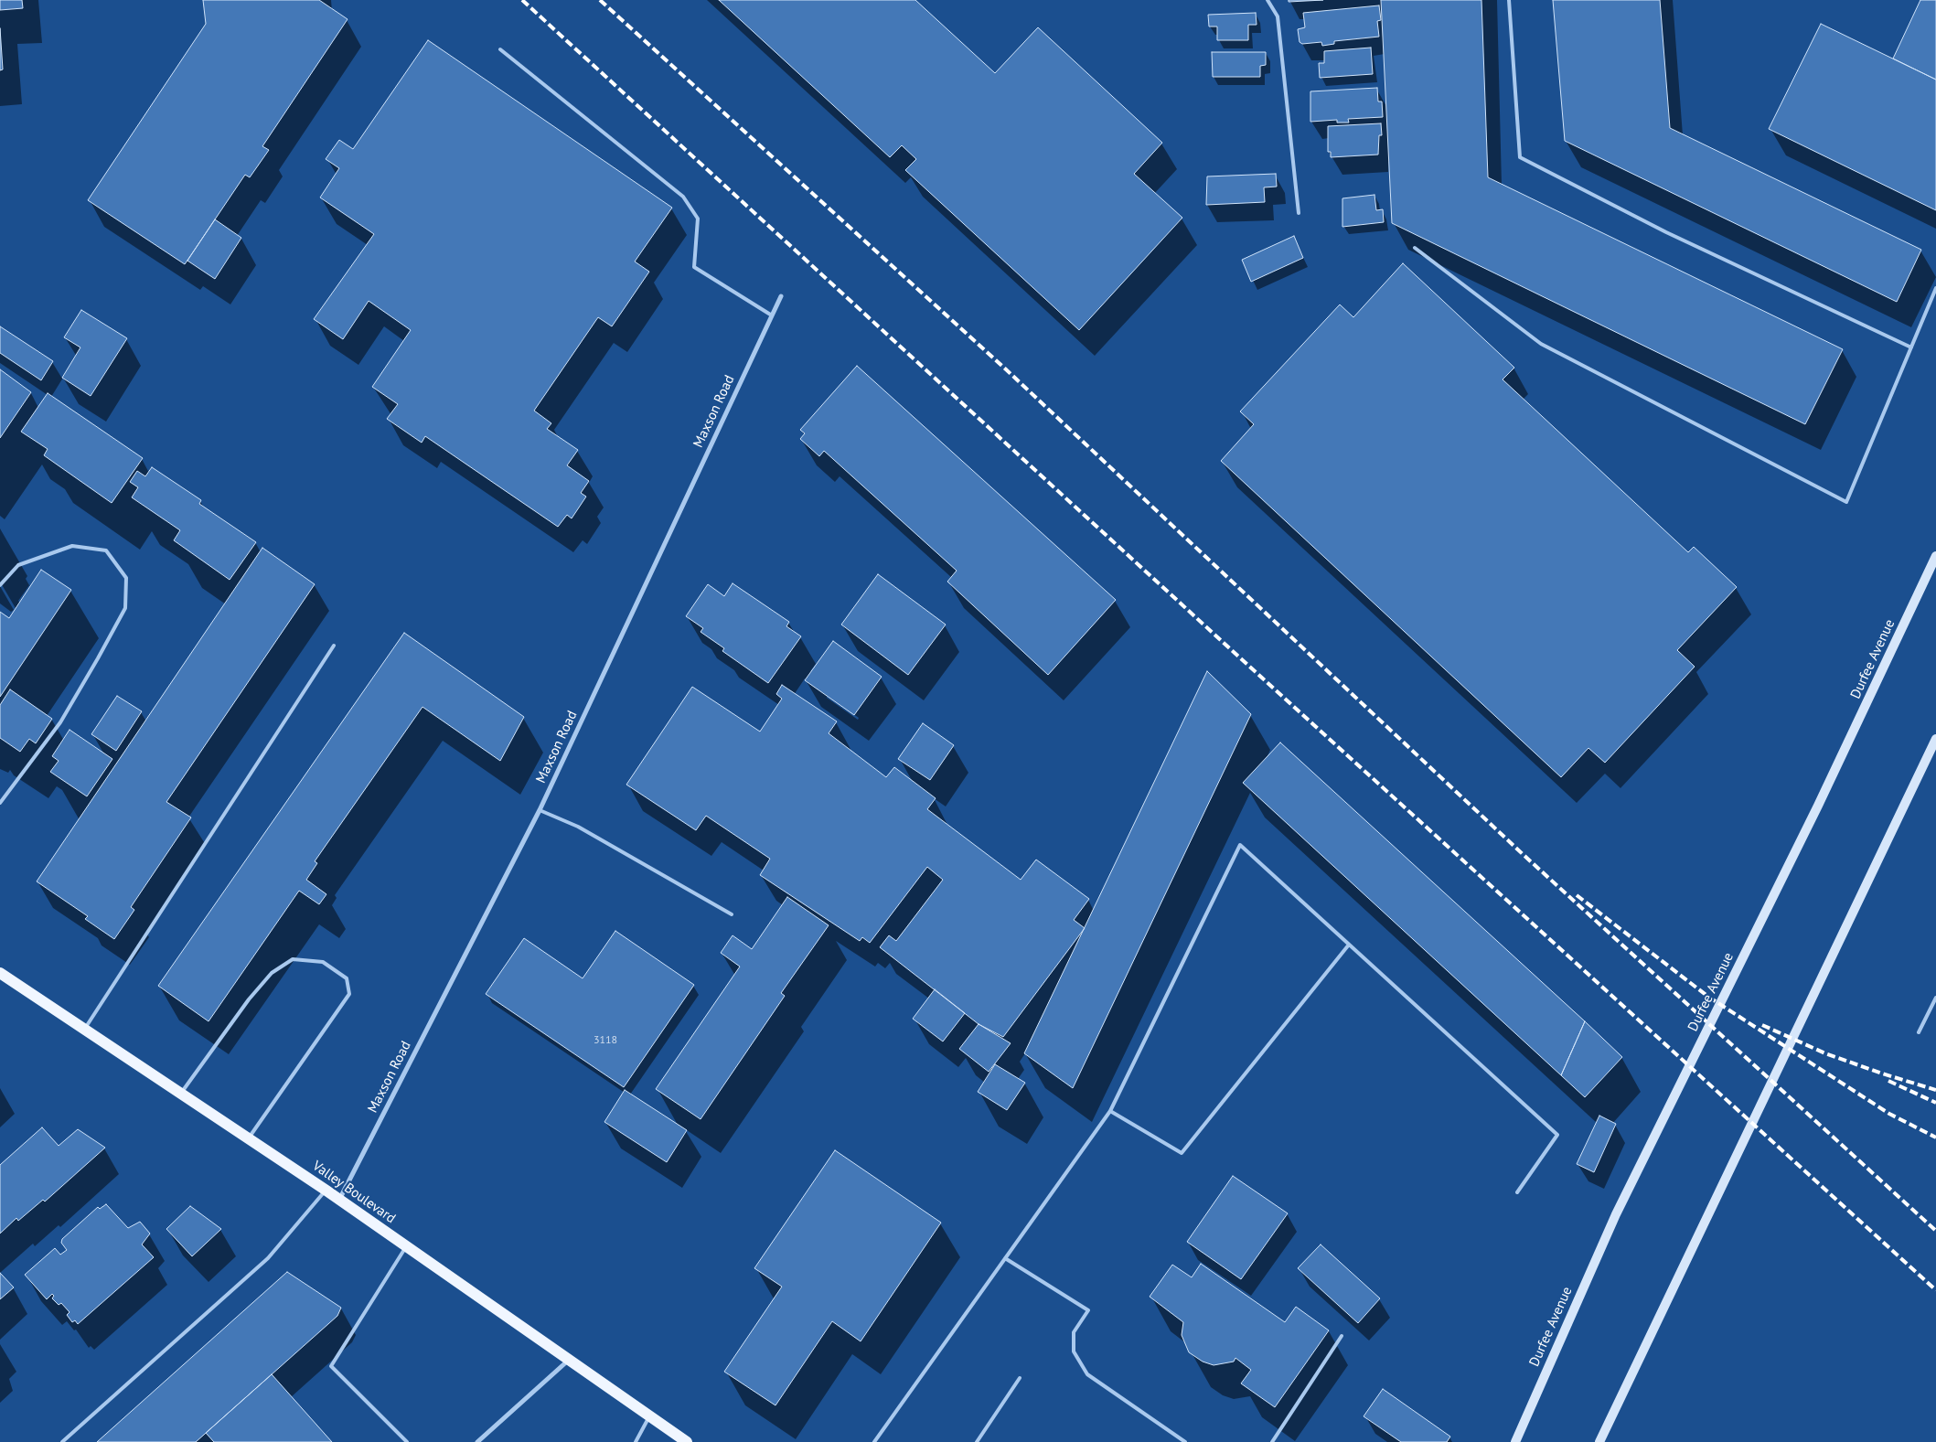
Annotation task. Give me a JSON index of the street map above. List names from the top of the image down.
{
  "streets": {
    "main road": ["Durfee Avenue", "Valley Boulevard"],
    "street": ["Maxson Road"]
  },
  "crossings": [
    ["Maxson Road", "Valley Boulevard"]
  ],
  "house_numbers": ["3118"]
}
